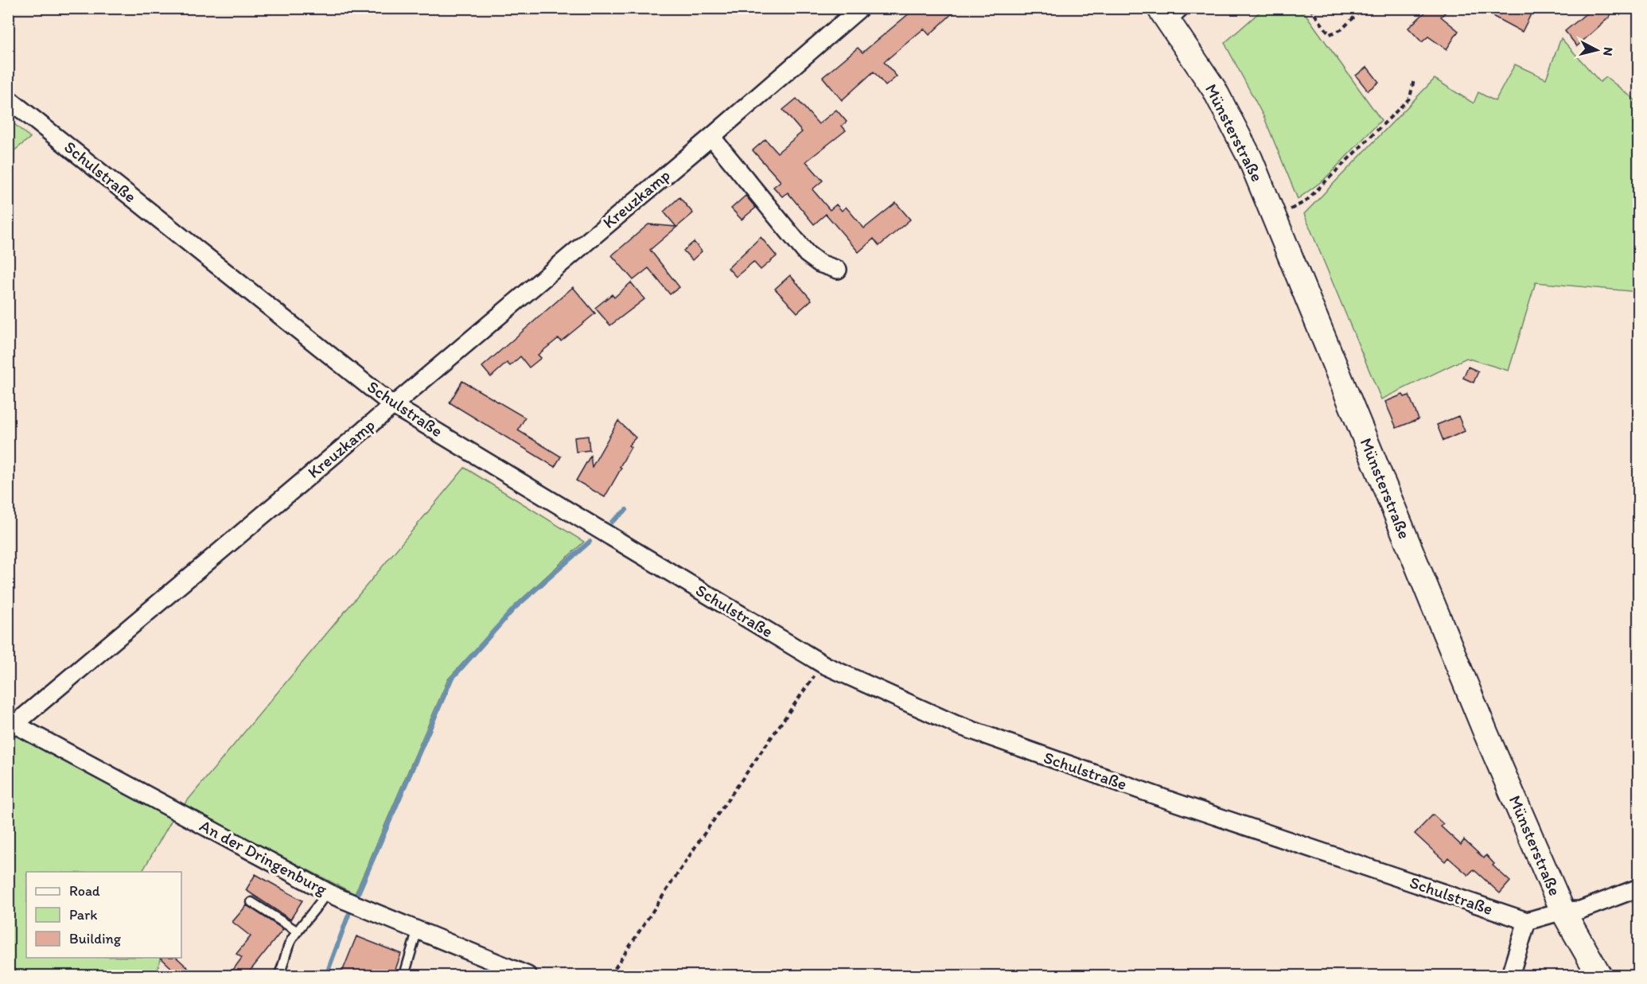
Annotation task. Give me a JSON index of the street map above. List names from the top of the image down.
{
  "streets": {
    "main road": ["Münsterstraße"],
    "street": ["Schulstraße", "Kreuzkamp", "An der Dringenburg"]
  },
  "crossings": [
    ["Schulstraße", "Kreuzkamp"],
    ["Kreuzkamp", "An der Dringenburg"]
  ],
  "legend": ["Road", "Park", "Building"],
  "north": "right"
}
